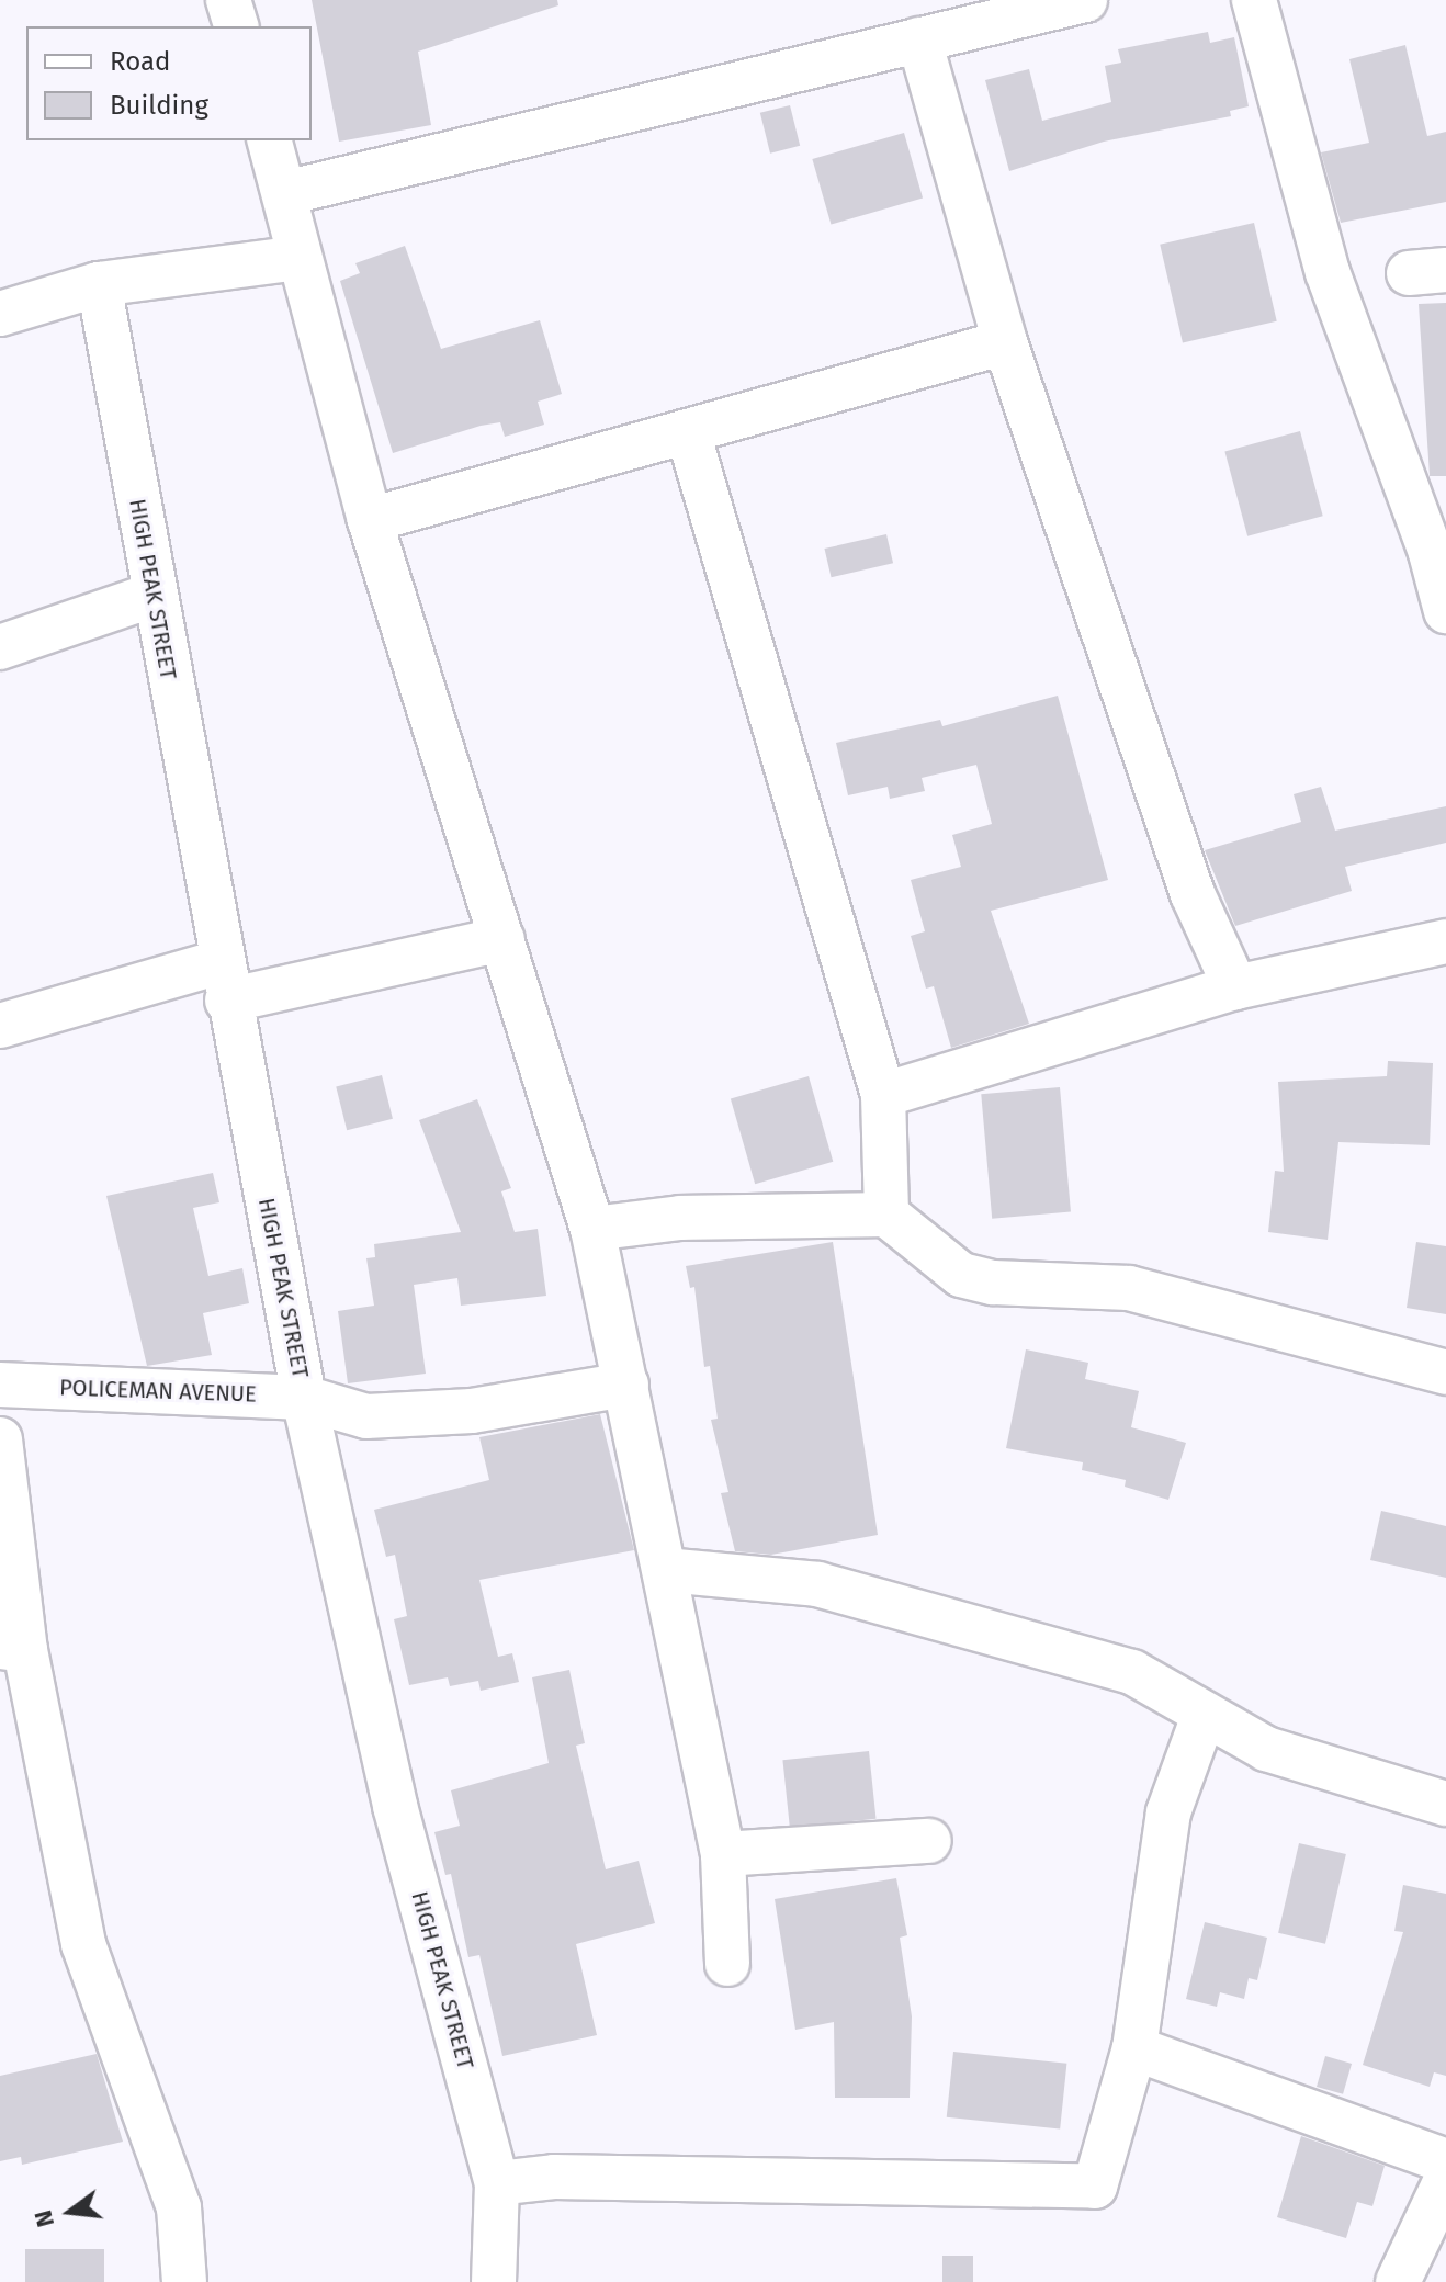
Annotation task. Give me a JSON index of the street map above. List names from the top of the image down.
{
  "streets": {
    "street": ["HIGH PEAK STREET", "POLICEMAN AVENUE"]
  },
  "crossings": [
    ["HIGH PEAK STREET", "POLICEMAN AVENUE"]
  ],
  "legend": ["Road", "Building"],
  "north": "left"
}
